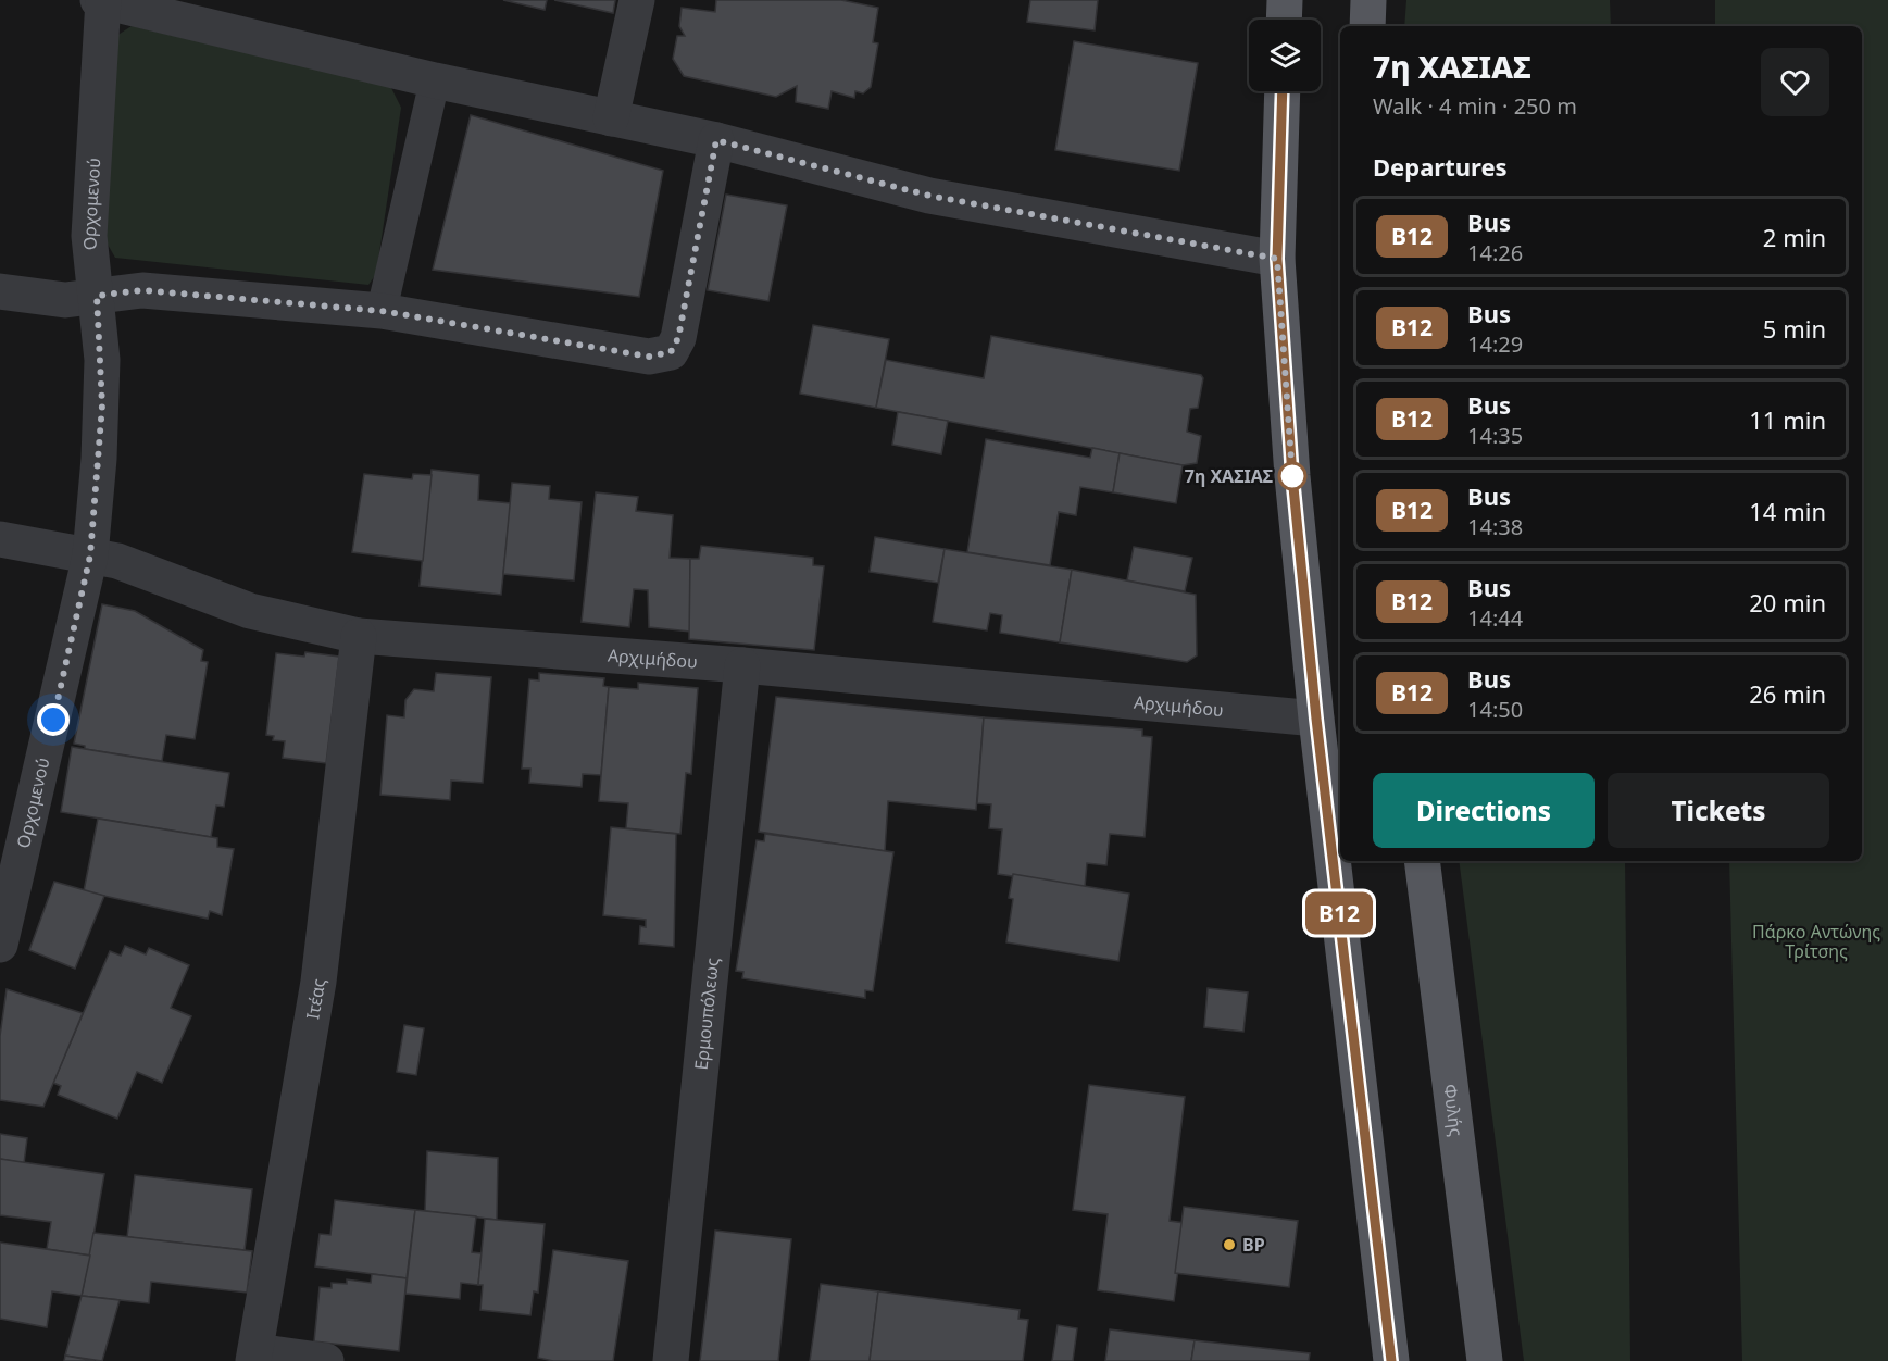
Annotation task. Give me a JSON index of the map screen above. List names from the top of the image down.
{
  "streets": {
    "main road": ["Φυλής"],
    "street": [
      "Ορχομενού",
      "Αρχιμήδου",
      "Ιτέας",
      "Ερμουπόλεως"
    ]
  },
  "crossings": [
    ["Ορχομενού", "Αρχιμήδου"],
    ["Αρχιμήδου", "Ιτέας"],
    ["Αρχιμήδου", "Ερμουπόλεως"]
  ],
  "parks": ["Πάρκο Αντώνης Τρίτσης"],
  "places": ["7η ΧΑΣΙΑΣ", "BP"],
  "lines": ["bus line Β12"],
  "page": {
    "on_map": "Β12",
    "heading": [
      ["7η ΧΑΣΙΑΣ", "Walk · 4 min · 250 m"],
      "Departures"
    ],
    "list": [
      {
        "mark": "Β12",
        "name": "Bus",
        "note": "14:26",
        "value": "2 min"
      },
      {
        "mark": "Β12",
        "name": "Bus",
        "note": "14:29",
        "value": "5 min"
      },
      {
        "mark": "Β12",
        "name": "Bus",
        "note": "14:35",
        "value": "11 min"
      },
      {
        "mark": "Β12",
        "name": "Bus",
        "note": "14:38",
        "value": "14 min"
      },
      {
        "mark": "Β12",
        "name": "Bus",
        "note": "14:44",
        "value": "20 min"
      },
      {
        "mark": "Β12",
        "name": "Bus",
        "note": "14:50",
        "value": "26 min"
      }
    ],
    "buttons": ["Directions", "Tickets"]
  }
}
